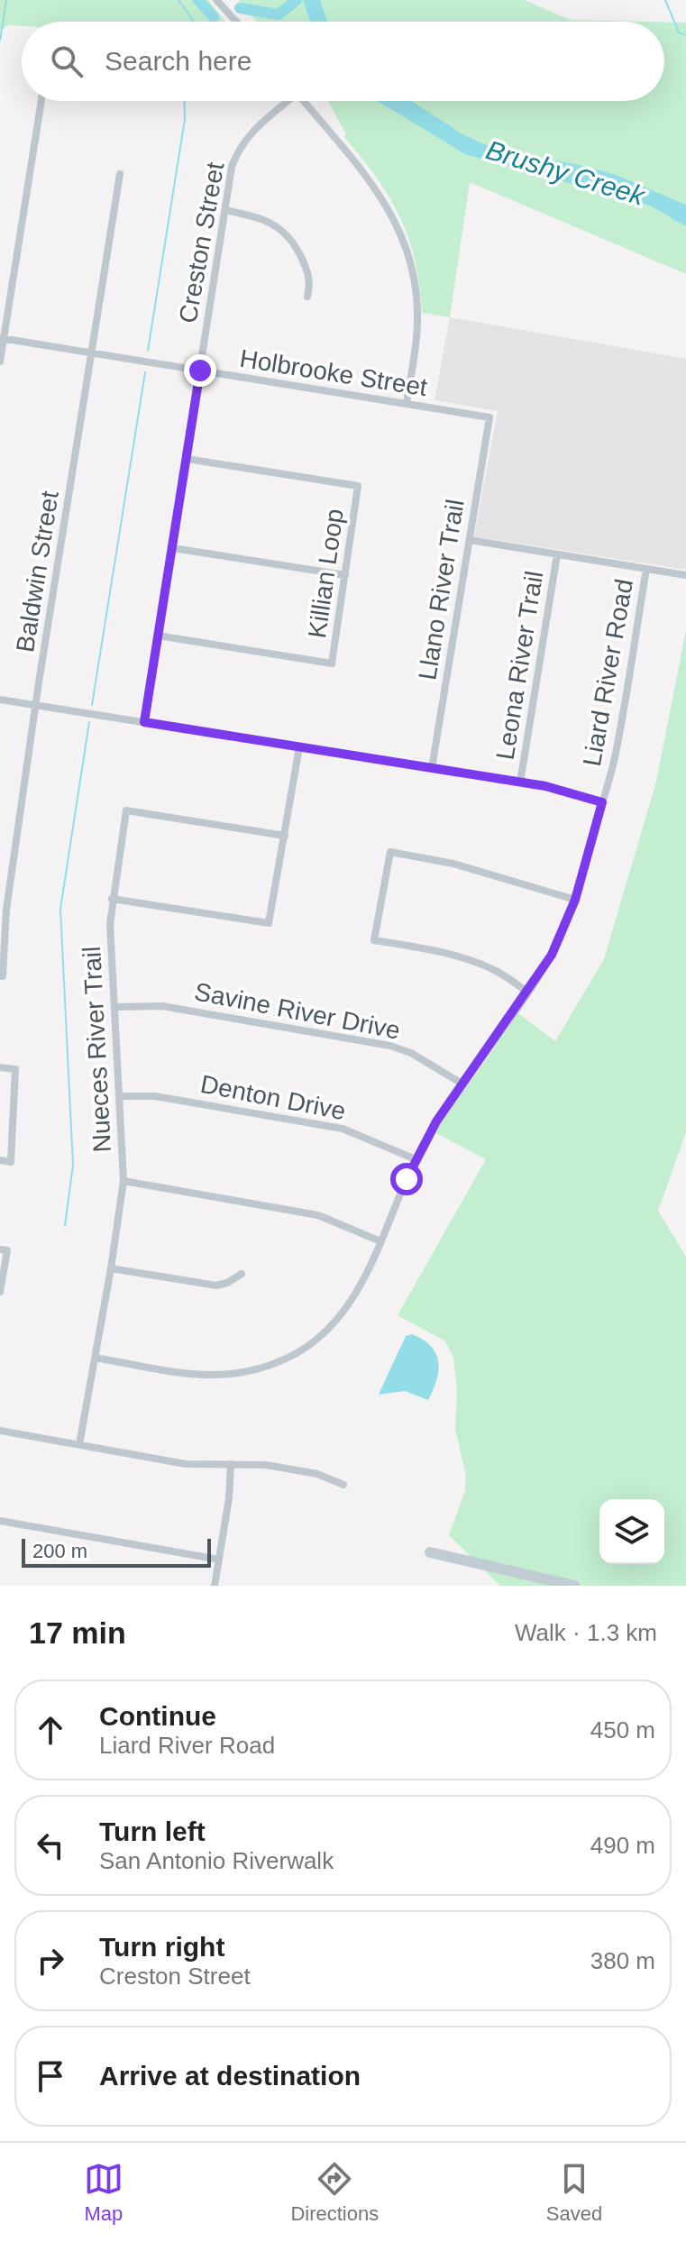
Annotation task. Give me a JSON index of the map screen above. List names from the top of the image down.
{
  "streets": {
    "street": [
      "Creston Street",
      "Holbrooke Street",
      "Baldwin Street",
      "Killian Loop",
      "Llano River Trail",
      "Leona River Trail",
      "Liard River Road",
      "Savine River Drive",
      "Nueces River Trail",
      "Denton Drive"
    ]
  },
  "crossings": [
    ["Creston Street", "Holbrooke Street"],
    ["Creston Street", "Killian Loop"],
    ["Holbrooke Street", "Baldwin Street"],
    ["Holbrooke Street", "Llano River Trail"],
    ["Liard River Road", "Savine River Drive"],
    ["Liard River Road", "Nueces River Trail"],
    ["Liard River Road", "Denton Drive"],
    ["Savine River Drive", "Nueces River Trail"],
    ["Nueces River Trail", "Denton Drive"]
  ],
  "water": ["Brushy Creek"],
  "scale_bar": "200 m",
  "page": {
    "search": "Search here",
    "scale": "200 m",
    "heading": ["17 min", "Walk · 1.3 km"],
    "list": [
      ["Continue", "Liard River Road", "450 m"],
      ["Turn left", "San Antonio Riverwalk", "490 m"],
      ["Turn right", "Creston Street", "380 m"],
      "Arrive at destination"
    ],
    "nav": ["Map", "Directions", "Saved"]
  }
}
